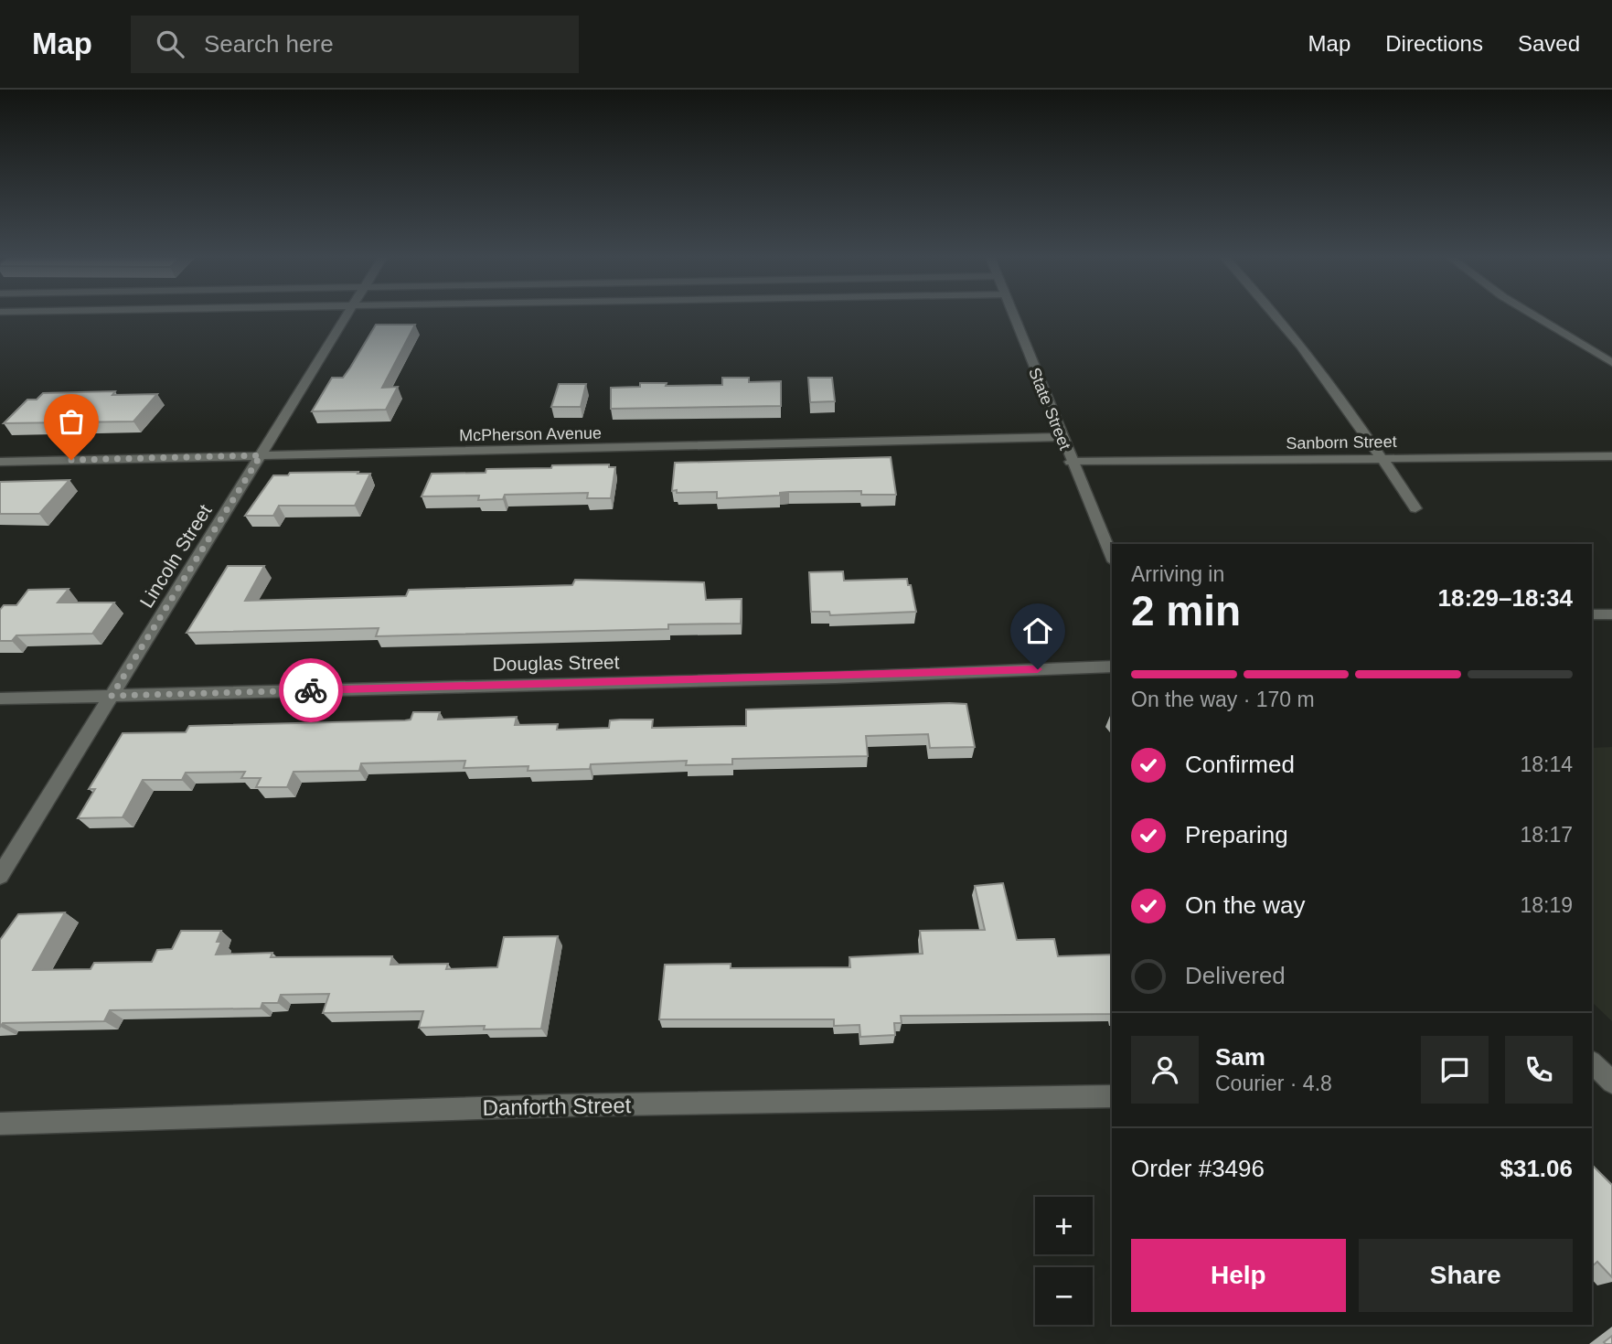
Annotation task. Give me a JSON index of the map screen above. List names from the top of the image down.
{
  "streets": {
    "street": [
      "State Street",
      "McPherson Avenue",
      "Sanborn Street",
      "Lincoln Street",
      "Douglas Street",
      "Danforth Street"
    ]
  },
  "crossings": [
    ["State Street", "McPherson Avenue"],
    ["State Street", "Sanborn Street"],
    ["McPherson Avenue", "Lincoln Street"],
    ["Lincoln Street", "Douglas Street"]
  ],
  "page": {
    "header": "Map",
    "search": "Search here",
    "nav": ["Map", "Directions", "Saved"],
    "heading": ["2 min", "Arriving in", "18:29–18:34"],
    "panel": [
      "Sam",
      "Courier · 4.8",
      "Order #3496",
      "$31.06"
    ],
    "bar": "On the way · 170 m",
    "list": [
      ["Confirmed", "18:14"],
      ["Preparing", "18:17"],
      ["On the way", "18:19"],
      "Delivered"
    ],
    "map_buttons": ["+", "−"],
    "buttons": ["Help", "Share"]
  }
}
